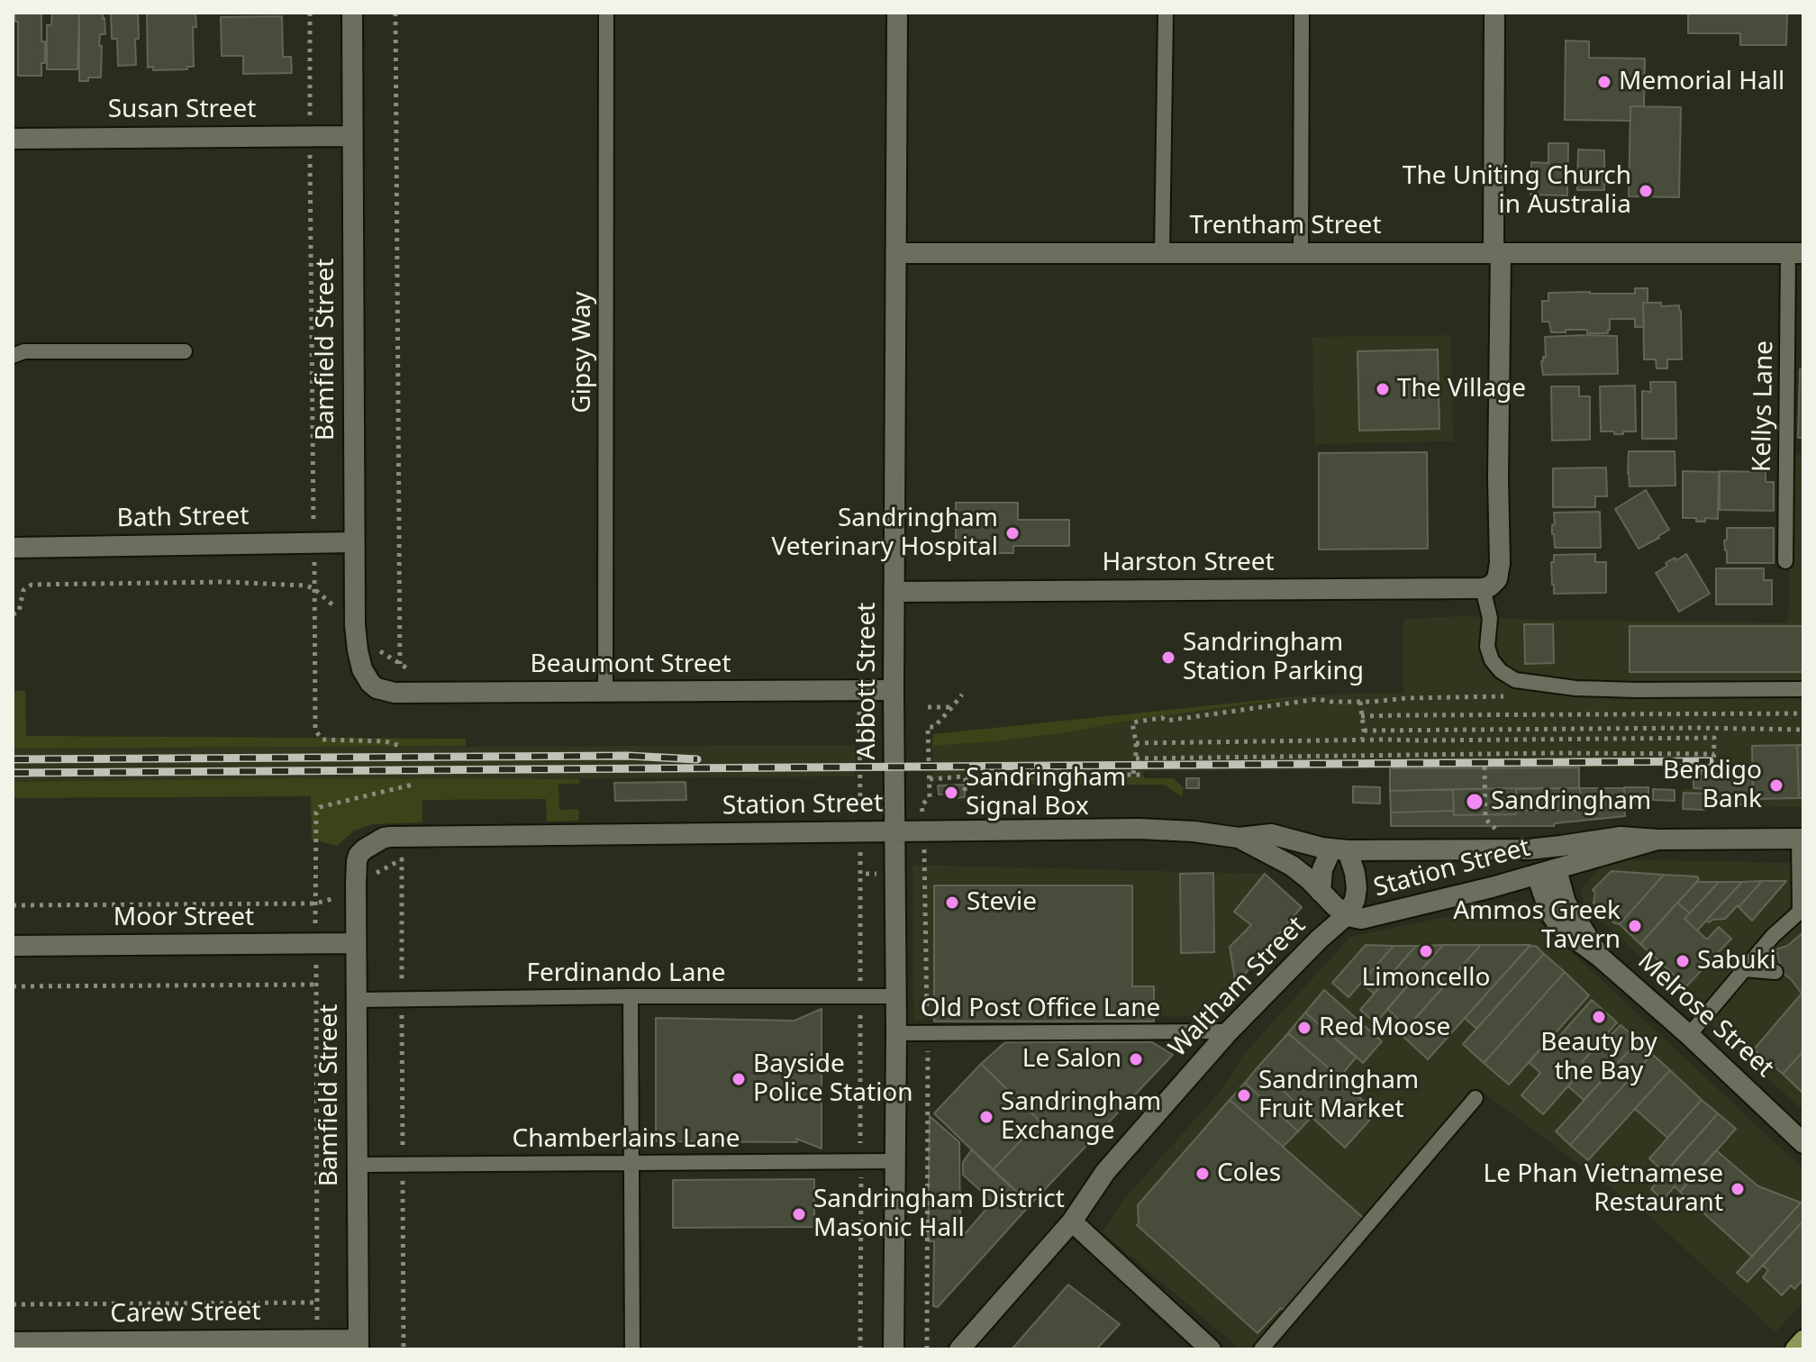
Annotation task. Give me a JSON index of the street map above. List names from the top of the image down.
{
  "streets": {
    "street": [
      "Susan Street",
      "Trentham Street",
      "Bamfield Street",
      "Bath Street",
      "Harston Street",
      "Beaumont Street",
      "Abbott Street",
      "Station Street",
      "Moor Street",
      "Waltham Street",
      "Melrose Street",
      "Carew Street"
    ],
    "lane": [
      "Gipsy Way",
      "Kellys Lane",
      "Ferdinando Lane",
      "Old Post Office Lane",
      "Chamberlains Lane"
    ]
  },
  "crossings": [
    ["Susan Street", "Bamfield Street"],
    ["Trentham Street", "Kellys Lane"],
    ["Trentham Street", "Abbott Street"],
    ["Bamfield Street", "Bath Street"],
    ["Bamfield Street", "Beaumont Street"],
    ["Bamfield Street", "Station Street"],
    ["Bamfield Street", "Moor Street"],
    ["Bamfield Street", "Ferdinando Lane"],
    ["Bamfield Street", "Chamberlains Lane"],
    ["Bamfield Street", "Carew Street"],
    ["Gipsy Way", "Beaumont Street"],
    ["Harston Street", "Abbott Street"],
    ["Beaumont Street", "Abbott Street"],
    ["Abbott Street", "Station Street"],
    ["Abbott Street", "Ferdinando Lane"],
    ["Abbott Street", "Old Post Office Lane"],
    ["Abbott Street", "Chamberlains Lane"],
    ["Station Street", "Waltham Street"],
    ["Station Street", "Melrose Street"],
    ["Waltham Street", "Old Post Office Lane"]
  ],
  "places": [
    "Memorial Hall",
    "The Uniting Church in Australia",
    "The Village",
    "Sandringham Veterinary Hospital",
    "Sandringham Station Parking",
    "Bendigo Bank",
    "Sandringham Signal Box",
    "Sandringham",
    "Stevie",
    "Ammos Greek Tavern",
    "Limoncello",
    "Sabuki",
    "Beauty by the Bay",
    "Red Moose",
    "Le Salon",
    "Bayside Police Station",
    "Sandringham Fruit Market",
    "Sandringham Exchange",
    "Coles",
    "Le Phan Vietnamese Restaurant",
    "Sandringham District Masonic Hall"
  ]
}
